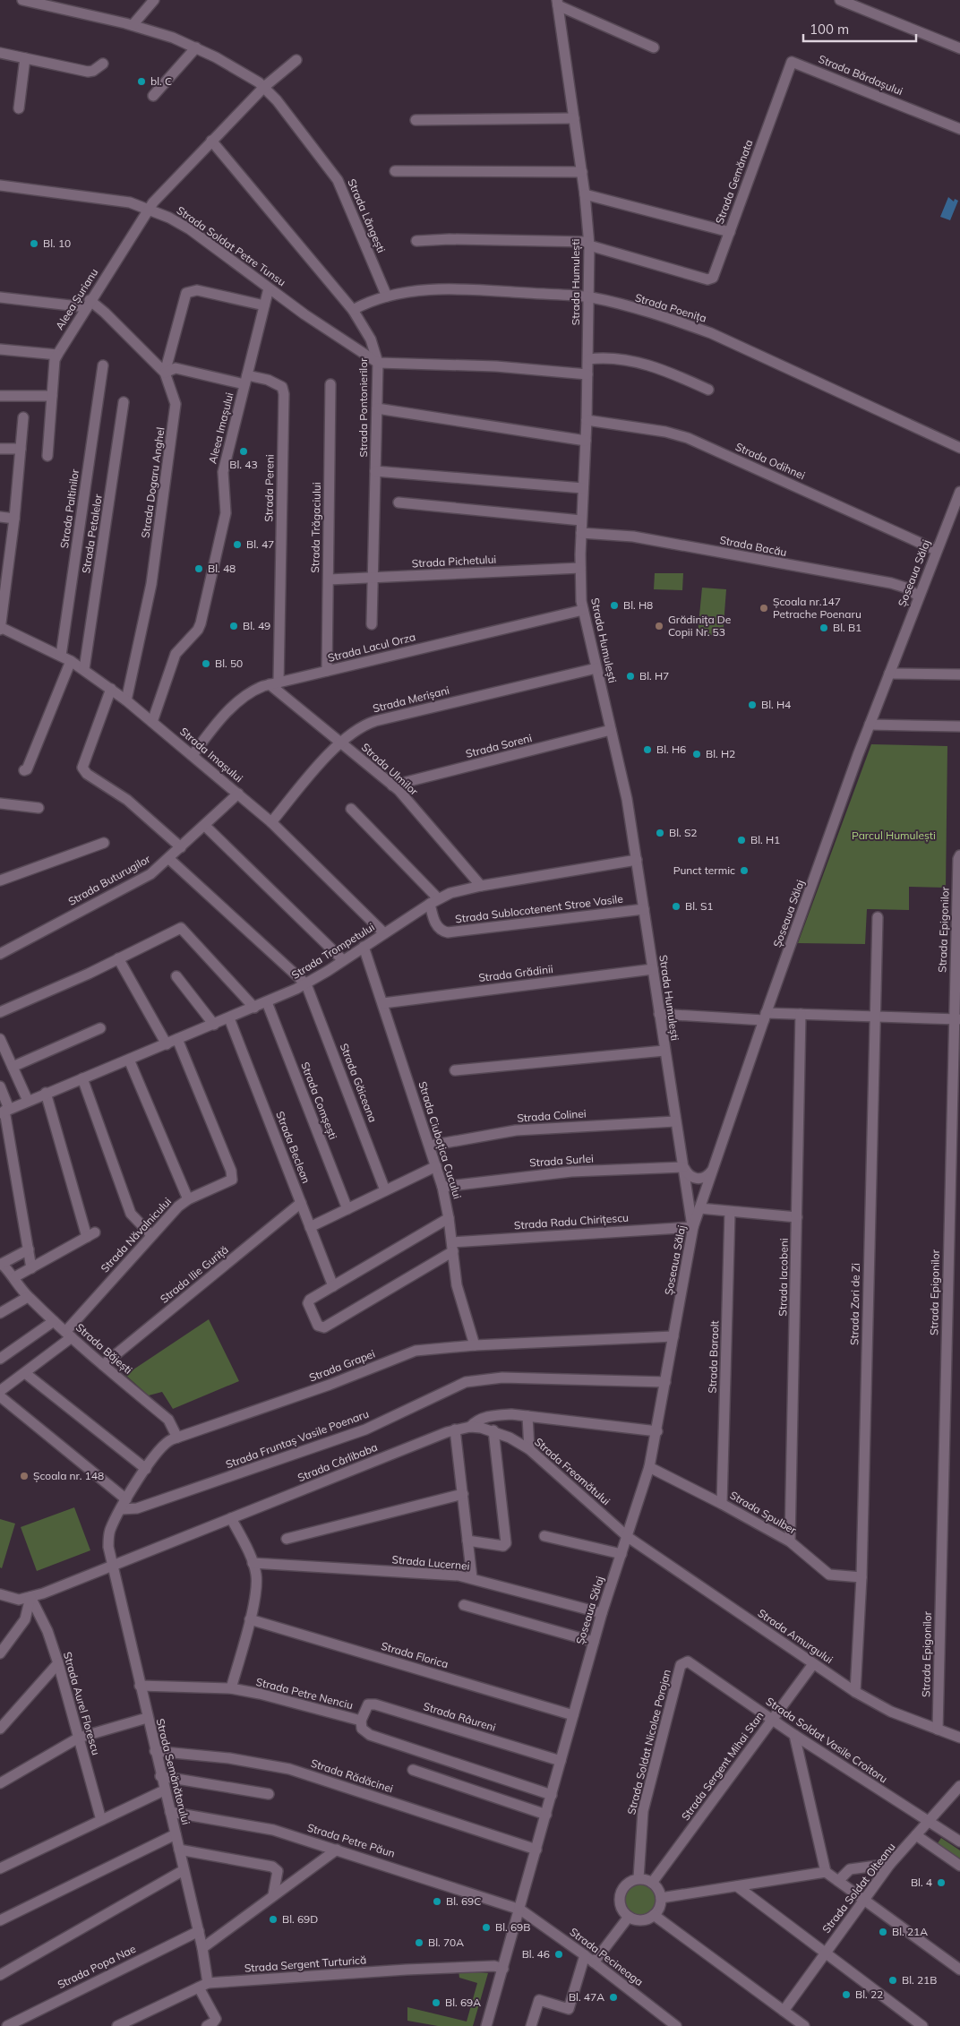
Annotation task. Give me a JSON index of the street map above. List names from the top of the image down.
{
  "streets": {
    "street": [
      "Strada Bărdașului",
      "Strada Gemănata",
      "Strada Lăngești",
      "Strada Soldat Petre Tunsu",
      "Strada Humulești",
      "Aleea Șurianu",
      "Strada Poenița",
      "Strada Pontonierilor",
      "Aleea Imașului",
      "Strada Odihnei",
      "Strada Dogaru Anghel",
      "Strada Pereni",
      "Strada Paltinilor",
      "Strada Trăgaciului",
      "Strada Petalelor",
      "Strada Bacău",
      "Strada Pichetului",
      "Șoseaua Sălaj",
      "Strada Lacul Orza",
      "Strada Merișani",
      "Strada Soreni",
      "Strada Imașului",
      "Strada Ulmilor",
      "Strada Buturugilor",
      "Strada Sublocotenent Stroe Vasile",
      "Strada Epigonilor",
      "Strada Trompetului",
      "Strada Grădinii",
      "Strada Găiceana",
      "Strada Comșești",
      "Strada Colinei",
      "Strada Ciuboțica Cucului",
      "Strada Beclean",
      "Strada Surlei",
      "Strada Radu Chirițescu",
      "Strada Năvalnicului",
      "Strada Ilie Guriță",
      "Strada Iacobeni",
      "Strada Zori de Zi",
      "Strada Băjești",
      "Strada Baraolt",
      "Strada Grapei",
      "Strada Fruntaș Vasile Poenaru",
      "Strada Cârlibaba",
      "Strada Freamătului",
      "Strada Spulber",
      "Strada Lucernei",
      "Strada Amurgului",
      "Strada Florica",
      "Strada Petre Nenciu",
      "Strada Aurel Florescu",
      "Strada Râureni",
      "Strada Soldat Vasile Croitoru",
      "Strada Soldat Nicolae Porojan",
      "Strada Sergent Mihai Stan",
      "Strada Semănătorului",
      "Strada Rădăcinei",
      "Strada Petre Păun",
      "Strada Soldat Olteanu",
      "Strada Pecineaga",
      "Strada Sergent Turturică",
      "Strada Popa Nae"
    ]
  },
  "crossings": [
    ["Strada Bărdașului", "Strada Gemănata"],
    ["Strada Gemănata", "Strada Humulești"],
    ["Strada Lăngești", "Strada Poenița"],
    ["Strada Soldat Petre Tunsu", "Aleea Șurianu"],
    ["Strada Soldat Petre Tunsu", "Strada Pontonierilor"],
    ["Strada Soldat Petre Tunsu", "Aleea Imașului"],
    ["Strada Humulești", "Strada Poenița"],
    ["Strada Humulești", "Strada Odihnei"],
    ["Strada Humulești", "Strada Bacău"],
    ["Strada Humulești", "Strada Pichetului"],
    ["Strada Humulești", "Șoseaua Sălaj"],
    ["Strada Humulești", "Strada Lacul Orza"],
    ["Strada Humulești", "Strada Merișani"],
    ["Strada Humulești", "Strada Soreni"],
    ["Strada Humulești", "Strada Sublocotenent Stroe Vasile"],
    ["Strada Humulești", "Strada Trompetului"],
    ["Strada Humulești", "Strada Grădinii"],
    ["Strada Humulești", "Strada Colinei"],
    ["Strada Humulești", "Strada Surlei"],
    ["Strada Humulești", "Strada Radu Chirițescu"],
    ["Aleea Șurianu", "Strada Dogaru Anghel"],
    ["Strada Poenița", "Strada Pontonierilor"],
    ["Strada Pontonierilor", "Strada Pichetului"],
    ["Aleea Imașului", "Strada Pereni"],
    ["Aleea Imașului", "Strada Imașului"],
    ["Strada Odihnei", "Șoseaua Sălaj"],
    ["Strada Dogaru Anghel", "Strada Pereni"],
    ["Strada Dogaru Anghel", "Strada Imașului"],
    ["Strada Pereni", "Strada Lacul Orza"],
    ["Strada Pereni", "Strada Ulmilor"],
    ["Strada Paltinilor", "Strada Imașului"],
    ["Strada Trăgaciului", "Strada Pichetului"],
    ["Strada Trăgaciului", "Strada Lacul Orza"],
    ["Strada Petalelor", "Strada Imașului"],
    ["Strada Bacău", "Șoseaua Sălaj"],
    ["Șoseaua Sălaj", "Strada Radu Chirițescu"],
    ["Șoseaua Sălaj", "Strada Grapei"],
    ["Șoseaua Sălaj", "Strada Fruntaș Vasile Poenaru"],
    ["Șoseaua Sălaj", "Strada Cârlibaba"],
    ["Șoseaua Sălaj", "Strada Freamătului"],
    ["Șoseaua Sălaj", "Strada Spulber"],
    ["Șoseaua Sălaj", "Strada Lucernei"],
    ["Șoseaua Sălaj", "Strada Amurgului"],
    ["Șoseaua Sălaj", "Strada Florica"],
    ["Șoseaua Sălaj", "Strada Petre Nenciu"],
    ["Șoseaua Sălaj", "Strada Râureni"],
    ["Șoseaua Sălaj", "Strada Rădăcinei"],
    ["Șoseaua Sălaj", "Strada Petre Păun"],
    ["Șoseaua Sălaj", "Strada Pecineaga"],
    ["Șoseaua Sălaj", "Strada Sergent Turturică"],
    ["Strada Lacul Orza", "Strada Imașului"],
    ["Strada Lacul Orza", "Strada Ulmilor"],
    ["Strada Merișani", "Strada Imașului"],
    ["Strada Merișani", "Strada Ulmilor"],
    ["Strada Soreni", "Strada Ulmilor"],
    ["Strada Imașului", "Strada Buturugilor"],
    ["Strada Imașului", "Strada Trompetului"],
    ["Strada Ulmilor", "Strada Trompetului"],
    ["Strada Sublocotenent Stroe Vasile", "Strada Trompetului"],
    ["Strada Epigonilor", "Strada Amurgului"],
    ["Strada Trompetului", "Strada Găiceana"],
    ["Strada Trompetului", "Strada Comșești"],
    ["Strada Trompetului", "Strada Ciuboțica Cucului"],
    ["Strada Trompetului", "Strada Beclean"],
    ["Strada Trompetului", "Strada Năvalnicului"],
    ["Strada Grădinii", "Strada Ciuboțica Cucului"],
    ["Strada Colinei", "Strada Ciuboțica Cucului"],
    ["Strada Ciuboțica Cucului", "Strada Surlei"],
    ["Strada Ciuboțica Cucului", "Strada Radu Chirițescu"],
    ["Strada Ciuboțica Cucului", "Strada Grapei"],
    ["Strada Beclean", "Strada Ilie Guriță"],
    ["Strada Năvalnicului", "Strada Băjești"],
    ["Strada Ilie Guriță", "Strada Băjești"],
    ["Strada Iacobeni", "Strada Spulber"],
    ["Strada Zori de Zi", "Strada Spulber"],
    ["Strada Zori de Zi", "Strada Amurgului"],
    ["Strada Băjești", "Strada Grapei"],
    ["Strada Baraolt", "Strada Spulber"],
    ["Strada Grapei", "Strada Fruntaș Vasile Poenaru"],
    ["Strada Grapei", "Strada Cârlibaba"],
    ["Strada Grapei", "Strada Semănătorului"],
    ["Strada Cârlibaba", "Strada Freamătului"],
    ["Strada Cârlibaba", "Strada Aurel Florescu"],
    ["Strada Cârlibaba", "Strada Semănătorului"],
    ["Strada Freamătului", "Strada Amurgului"],
    ["Strada Amurgului", "Strada Sergent Mihai Stan"],
    ["Strada Petre Nenciu", "Strada Râureni"],
    ["Strada Petre Nenciu", "Strada Semănătorului"],
    ["Strada Soldat Vasile Croitoru", "Strada Soldat Nicolae Porojan"],
    ["Strada Soldat Vasile Croitoru", "Strada Sergent Mihai Stan"],
    ["Strada Soldat Vasile Croitoru", "Strada Soldat Olteanu"],
    ["Strada Soldat Nicolae Porojan", "Strada Sergent Mihai Stan"],
    ["Strada Semănătorului", "Strada Rădăcinei"],
    ["Strada Semănătorului", "Strada Petre Păun"],
    ["Strada Semănătorului", "Strada Sergent Turturică"],
    ["Strada Semănătorului", "Strada Popa Nae"],
    ["Strada Petre Păun", "Strada Pecineaga"]
  ],
  "parks": ["Parcul Humulești"],
  "places": [
    "bl. C",
    "Bl. 10",
    "Bl. 43",
    "Bl. 47",
    "Bl. 48",
    "Bl. H8",
    "Școala nr.147 Petrache Poenaru",
    "Bl. 49",
    "Grădiniţa De Copii Nr. 53",
    "Bl. B1",
    "Bl. 50",
    "Bl. H7",
    "Bl. H4",
    "Bl. H6",
    "Bl. H2",
    "Bl. S2",
    "Bl. H1",
    "Punct termic",
    "Bl. S1",
    "Școala nr. 148",
    "Bl. 4",
    "Bl. 69C",
    "Bl. 69D",
    "Bl. 69B",
    "Bl. 21A",
    "Bl. 70A",
    "Bl. 46",
    "Bl. 21B",
    "Bl. 22",
    "Bl. 47A",
    "Bl. 69A"
  ],
  "scale_bar": "100 m"
}
